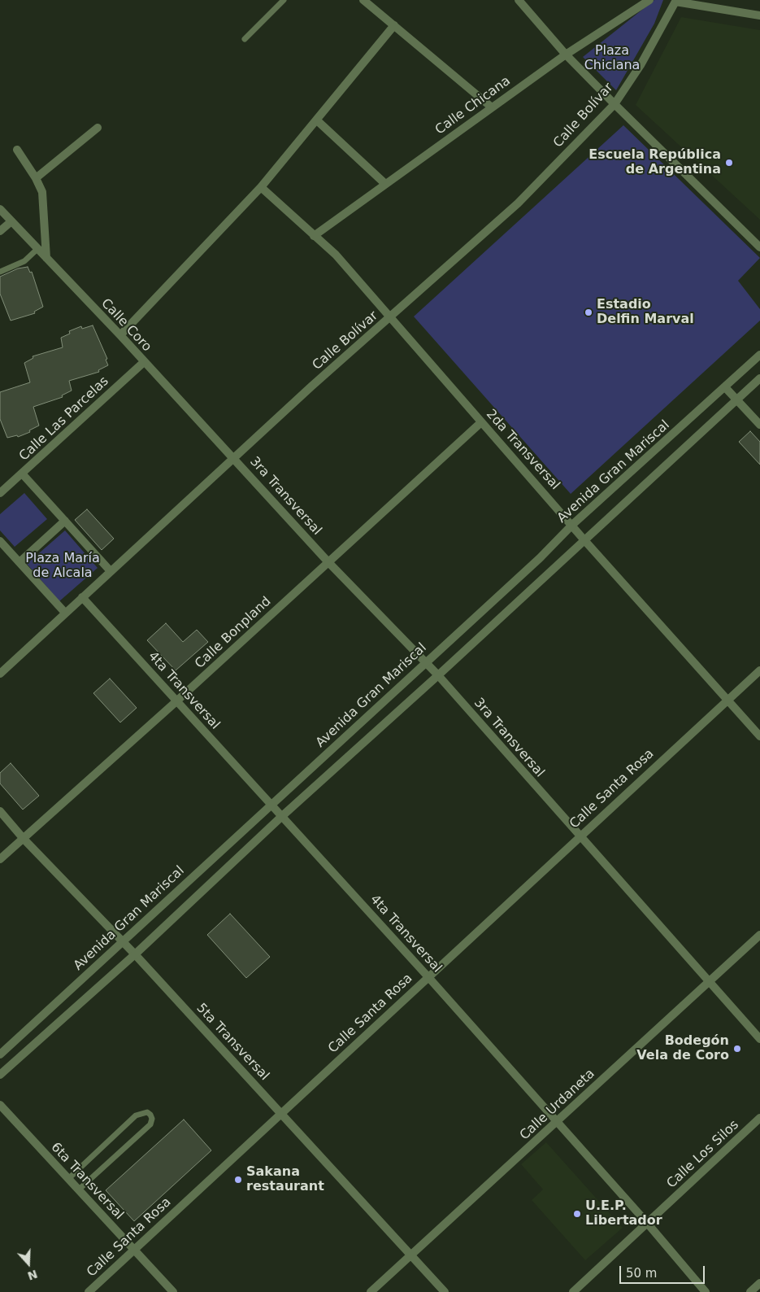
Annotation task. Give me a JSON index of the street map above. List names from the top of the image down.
{
  "streets": {
    "street": [
      "Calle Chicana",
      "Calle Bolívar",
      "Calle Coro",
      "Calle Las Parcelas",
      "2da Transversal",
      "Avenida Gran Mariscal",
      "3ra Transversal",
      "Calle Bonpland",
      "4ta Transversal",
      "Calle Santa Rosa",
      "5ta Transversal",
      "Calle Urdaneta",
      "Calle Los Silos",
      "6ta Transversal"
    ]
  },
  "crossings": [
    ["Calle Chicana", "2da Transversal"],
    ["Calle Bolívar", "Calle Coro"],
    ["Calle Bolívar", "2da Transversal"],
    ["Calle Bolívar", "3ra Transversal"],
    ["Calle Bolívar", "4ta Transversal"],
    ["Calle Coro", "Calle Las Parcelas"],
    ["Calle Coro", "3ra Transversal"],
    ["2da Transversal", "Avenida Gran Mariscal"],
    ["2da Transversal", "Calle Bonpland"],
    ["2da Transversal", "Calle Santa Rosa"],
    ["Avenida Gran Mariscal", "3ra Transversal"],
    ["Avenida Gran Mariscal", "4ta Transversal"],
    ["Avenida Gran Mariscal", "5ta Transversal"],
    ["3ra Transversal", "Calle Bonpland"],
    ["3ra Transversal", "Calle Santa Rosa"],
    ["3ra Transversal", "Calle Urdaneta"],
    ["Calle Bonpland", "4ta Transversal"],
    ["Calle Bonpland", "5ta Transversal"],
    ["4ta Transversal", "Calle Santa Rosa"],
    ["4ta Transversal", "Calle Urdaneta"],
    ["4ta Transversal", "Calle Los Silos"],
    ["Calle Santa Rosa", "5ta Transversal"],
    ["Calle Santa Rosa", "6ta Transversal"],
    ["5ta Transversal", "Calle Urdaneta"]
  ],
  "parks": ["Plaza Chiclana", "Plaza María de Alcala"],
  "places": [
    "Escuela República de Argentina",
    "Estadio Delfin Marval",
    "Bodegón Vela de Coro",
    "Sakana restaurant",
    "U.E.P. Libertador"
  ],
  "scale_bar": "50 m",
  "north": "bottom"
}
